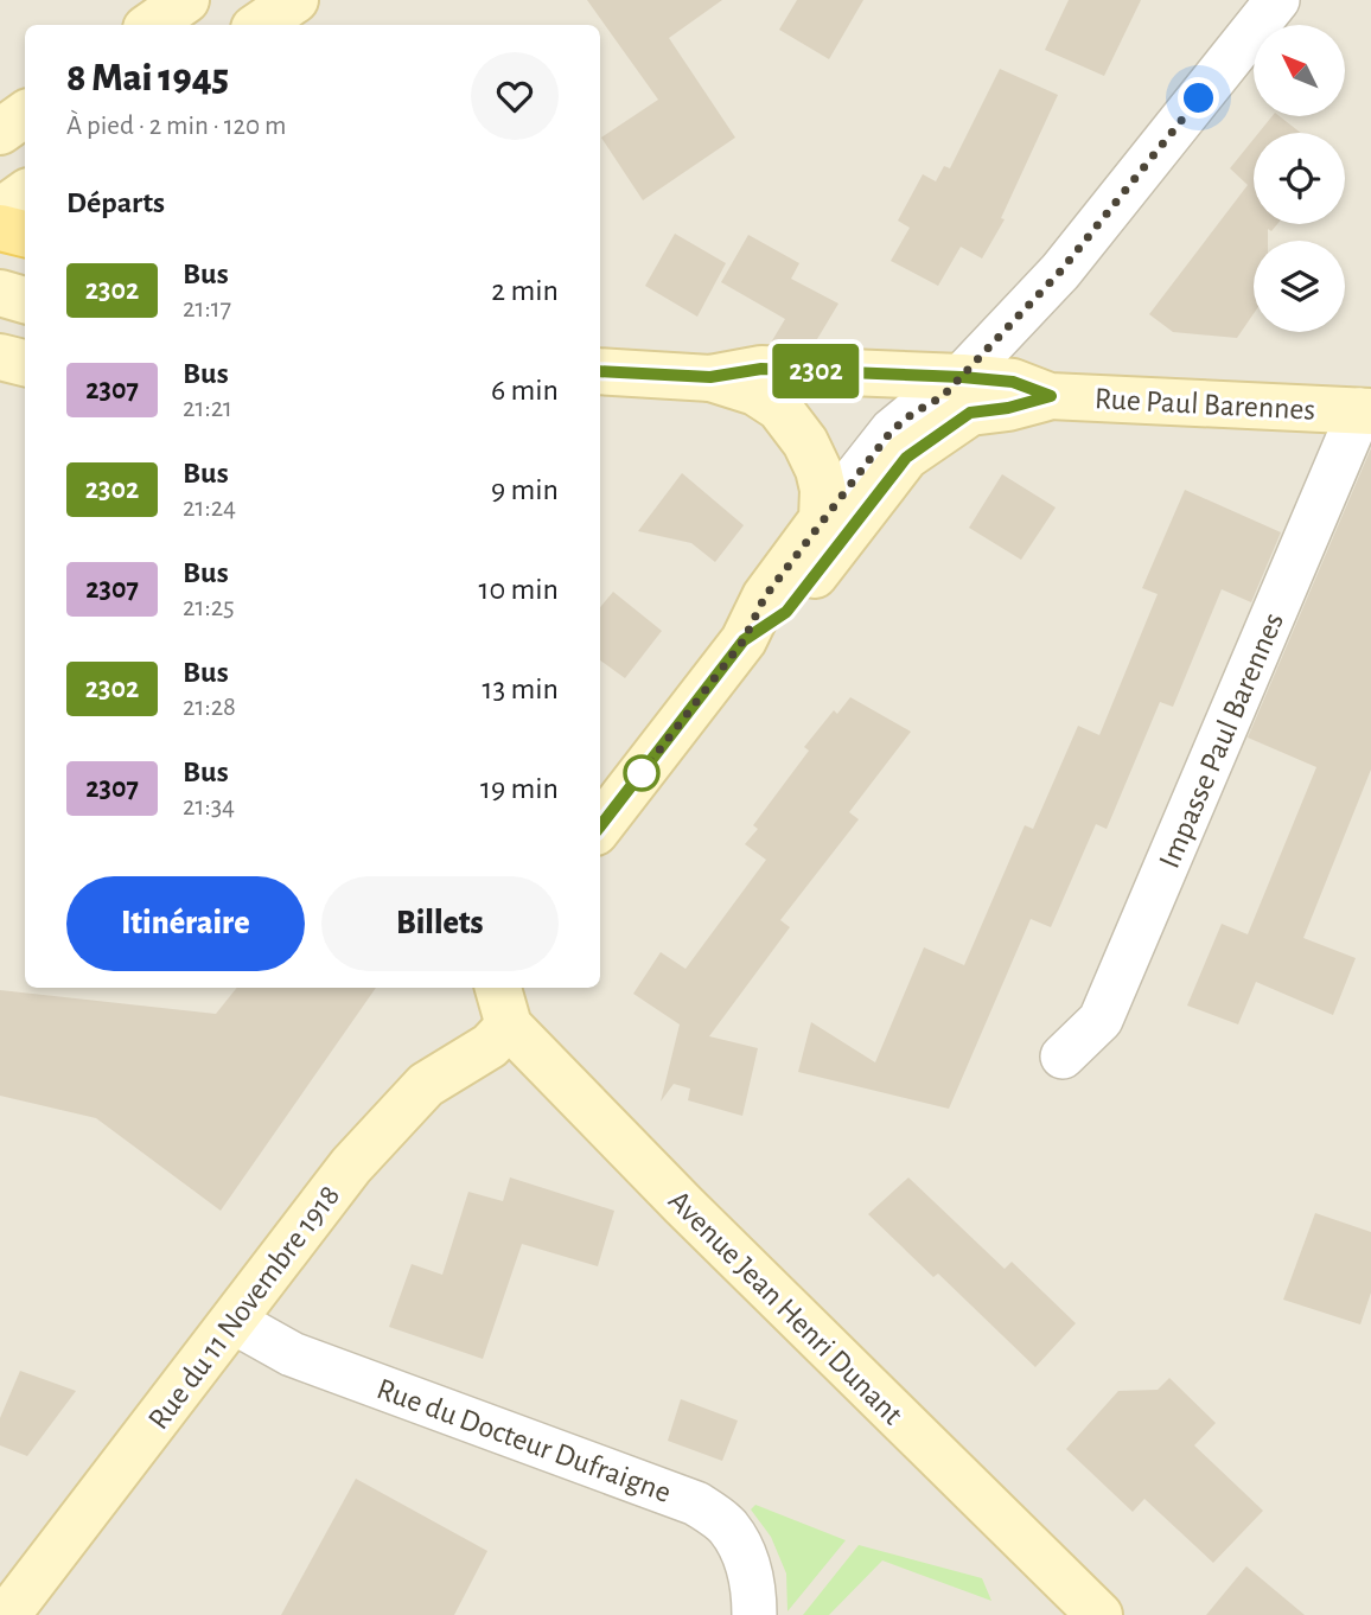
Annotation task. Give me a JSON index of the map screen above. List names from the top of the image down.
{
  "streets": {
    "street": [
      "Rue Paul Barennes",
      "Impasse Paul Barennes",
      "Rue du 11 Novembre 1918",
      "Avenue Jean Henri Dunant",
      "Rue du Docteur Dufraigne"
    ]
  },
  "crossings": [
    ["Rue Paul Barennes", "Impasse Paul Barennes"],
    ["Rue du 11 Novembre 1918", "Avenue Jean Henri Dunant"],
    ["Rue du 11 Novembre 1918", "Rue du Docteur Dufraigne"]
  ],
  "lines": ["bus line 2302"],
  "north": "top left",
  "page": {
    "on_map": "2302",
    "heading": [
      ["8 Mai 1945", "À pied · 2 min · 120 m"],
      "Départs"
    ],
    "list": [
      {
        "mark": "2302",
        "name": "Bus",
        "note": "21:17",
        "value": "2 min"
      },
      {
        "mark": "2307",
        "name": "Bus",
        "note": "21:21",
        "value": "6 min"
      },
      {
        "mark": "2302",
        "name": "Bus",
        "note": "21:24",
        "value": "9 min"
      },
      {
        "mark": "2307",
        "name": "Bus",
        "note": "21:25",
        "value": "10 min"
      },
      {
        "mark": "2302",
        "name": "Bus",
        "note": "21:28",
        "value": "13 min"
      },
      {
        "mark": "2307",
        "name": "Bus",
        "note": "21:34",
        "value": "19 min"
      }
    ],
    "buttons": ["Itinéraire", "Billets"]
  }
}
